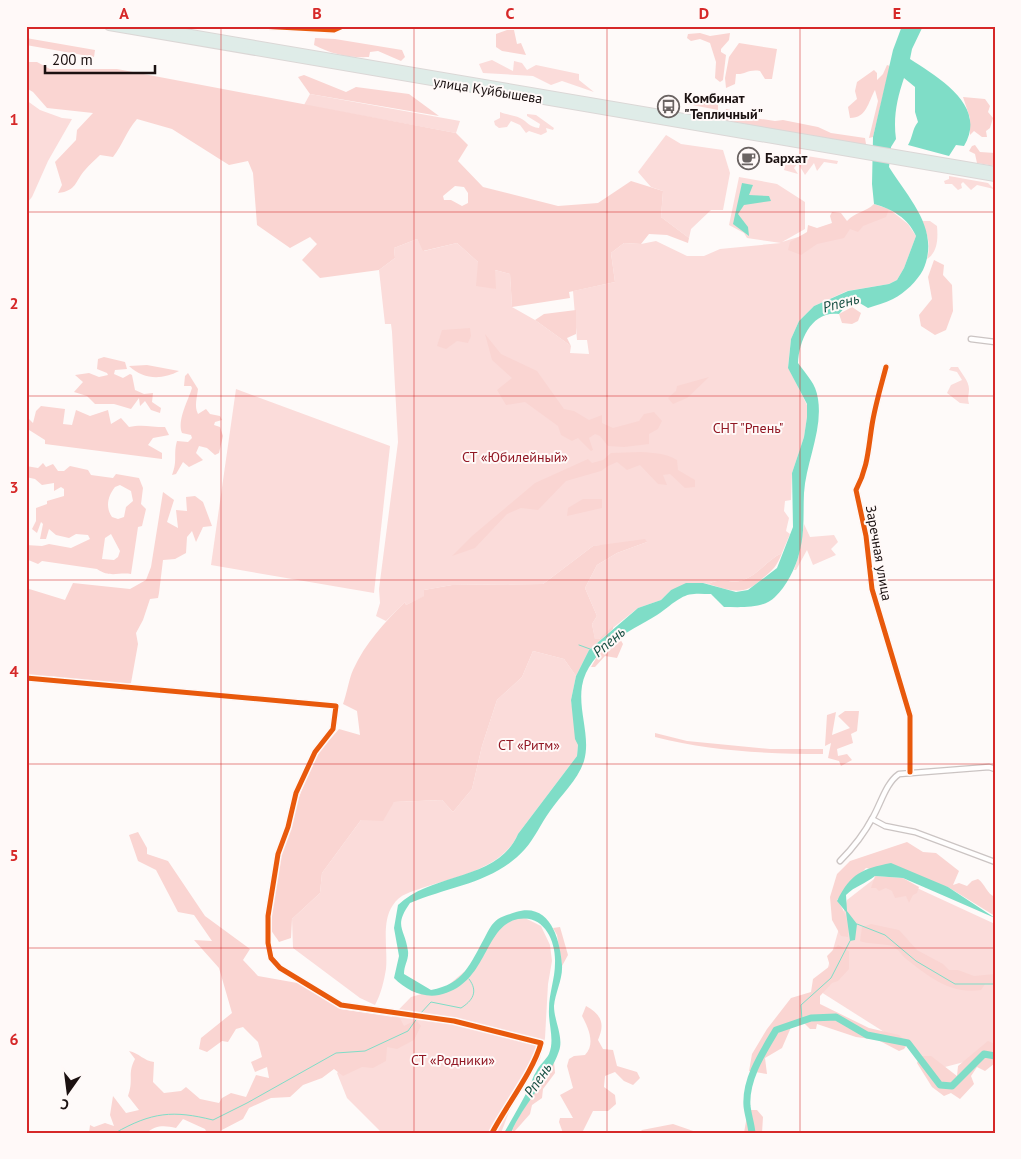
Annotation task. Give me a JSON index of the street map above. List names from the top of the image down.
{
  "streets": {
    "highway": ["улица Куйбышева"],
    "street": ["Заречная улица"]
  },
  "water": ["Рпень"],
  "parks": [
    "СНТ \"Рпень\"",
    "СТ «Юбилейный»",
    "СТ «Ритм»",
    "СТ «Родники»"
  ],
  "places": {
    "bus stop": ["Комбинат \"Тепличный\""],
    "cafe": ["Бархат"]
  },
  "scale_bar": "200 m",
  "north": "bottom",
  "grid": {
    "columns": [
      "A",
      "B",
      "C",
      "D",
      "E"
    ],
    "rows": [
      "1",
      "2",
      "3",
      "4",
      "5",
      "6"
    ]
  }
}
